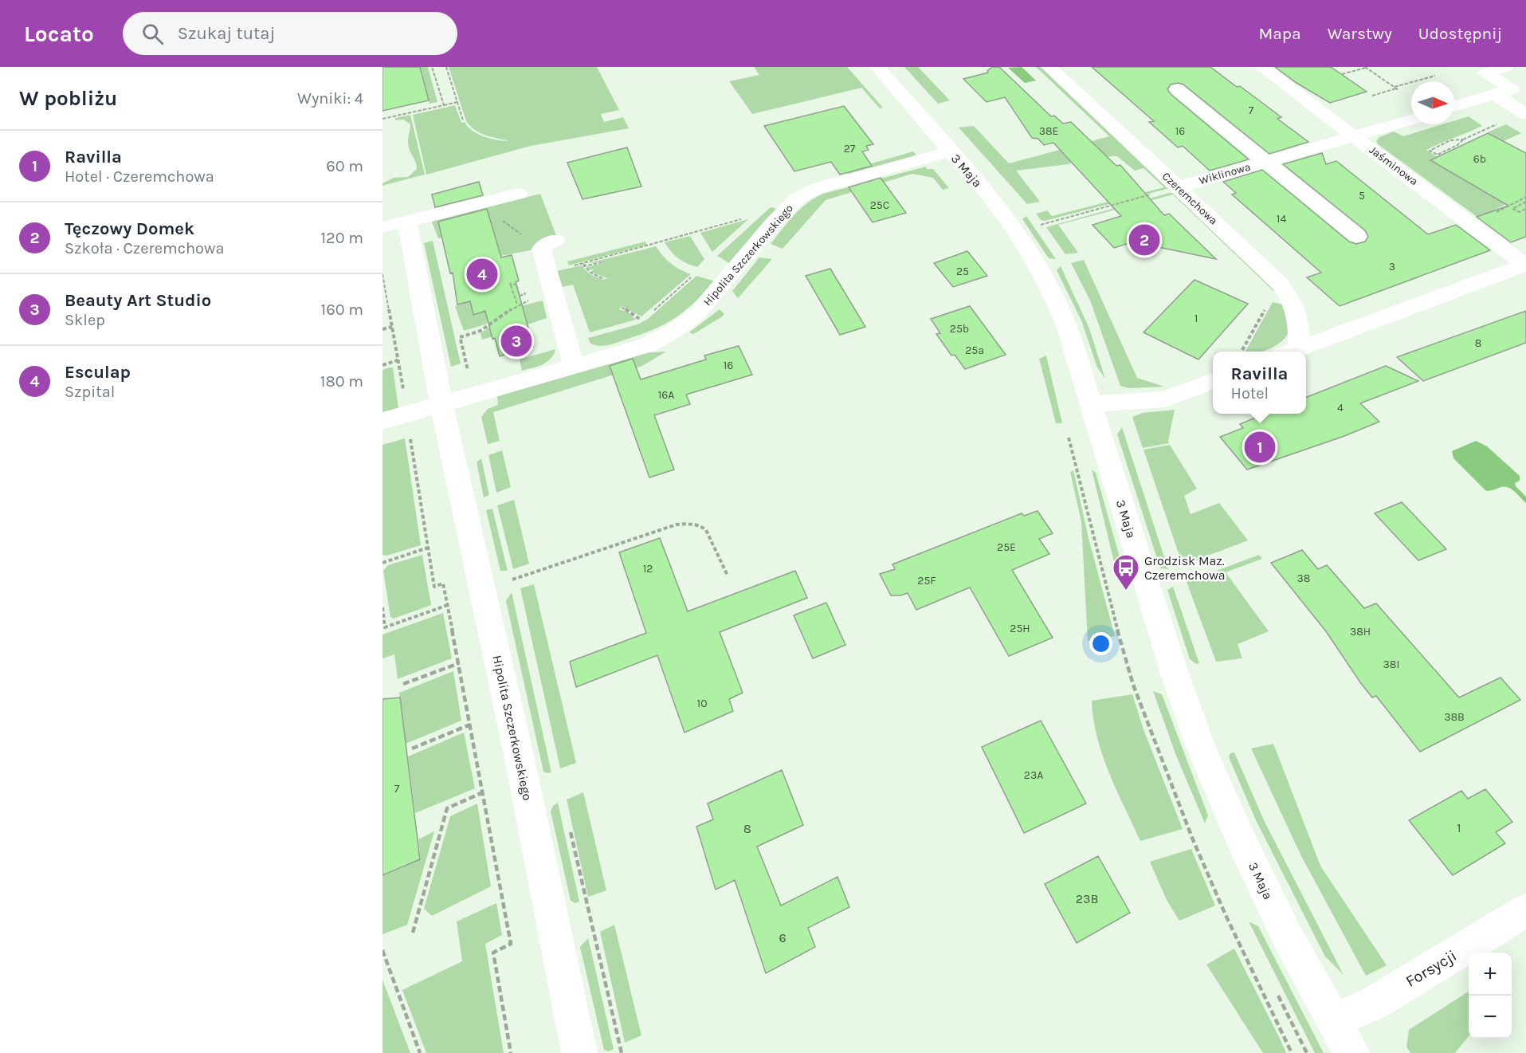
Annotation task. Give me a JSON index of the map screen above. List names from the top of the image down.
{
  "streets": {
    "street": [
      "Jaśminowa",
      "3 Maja",
      "Wiklinowa",
      "Czeremchowa",
      "Hipolita Szczerkowskiego",
      "Forsycji"
    ]
  },
  "crossings": [
    ["Jaśminowa", "Wiklinowa"],
    ["Jaśminowa", "Czeremchowa"],
    ["3 Maja", "Hipolita Szczerkowskiego"],
    ["3 Maja", "Forsycji"],
    ["Wiklinowa", "Czeremchowa"]
  ],
  "places": {
    "bus stop": ["Grodzisk Maz. Czeremchowa"]
  },
  "house_numbers": [
    "7",
    "38E",
    "16",
    "27",
    "6b",
    "5",
    "25C",
    "14",
    "3",
    "25",
    "1",
    "25b",
    "8",
    "25a",
    "16",
    "16A",
    "4",
    "25E",
    "12",
    "38",
    "25F",
    "25H",
    "38H",
    "38I",
    "10",
    "38B",
    "23A",
    "7",
    "1",
    "8",
    "23B",
    "6"
  ],
  "north": "right",
  "page": {
    "header": "Locato",
    "search": "Szukaj tutaj",
    "nav": ["Mapa", "Warstwy", "Udostępnij"],
    "heading": ["W pobliżu", "Wyniki: 4"],
    "list": [
      {
        "mark": "1",
        "name": "Ravilla",
        "note": "Hotel · Czeremchowa",
        "value": "60 m"
      },
      {
        "mark": "2",
        "name": "Tęczowy Domek",
        "note": "Szkoła · Czeremchowa",
        "value": "120 m"
      },
      {
        "mark": "3",
        "name": "Beauty Art Studio",
        "note": "Sklep",
        "value": "160 m"
      },
      {
        "mark": "4",
        "name": "Esculap",
        "note": "Szpital",
        "value": "180 m"
      }
    ],
    "pins": [
      "2",
      "4",
      "3",
      "1"
    ],
    "popup": ["Ravilla", "Hotel"],
    "map_buttons": ["+", "−"]
  }
}
